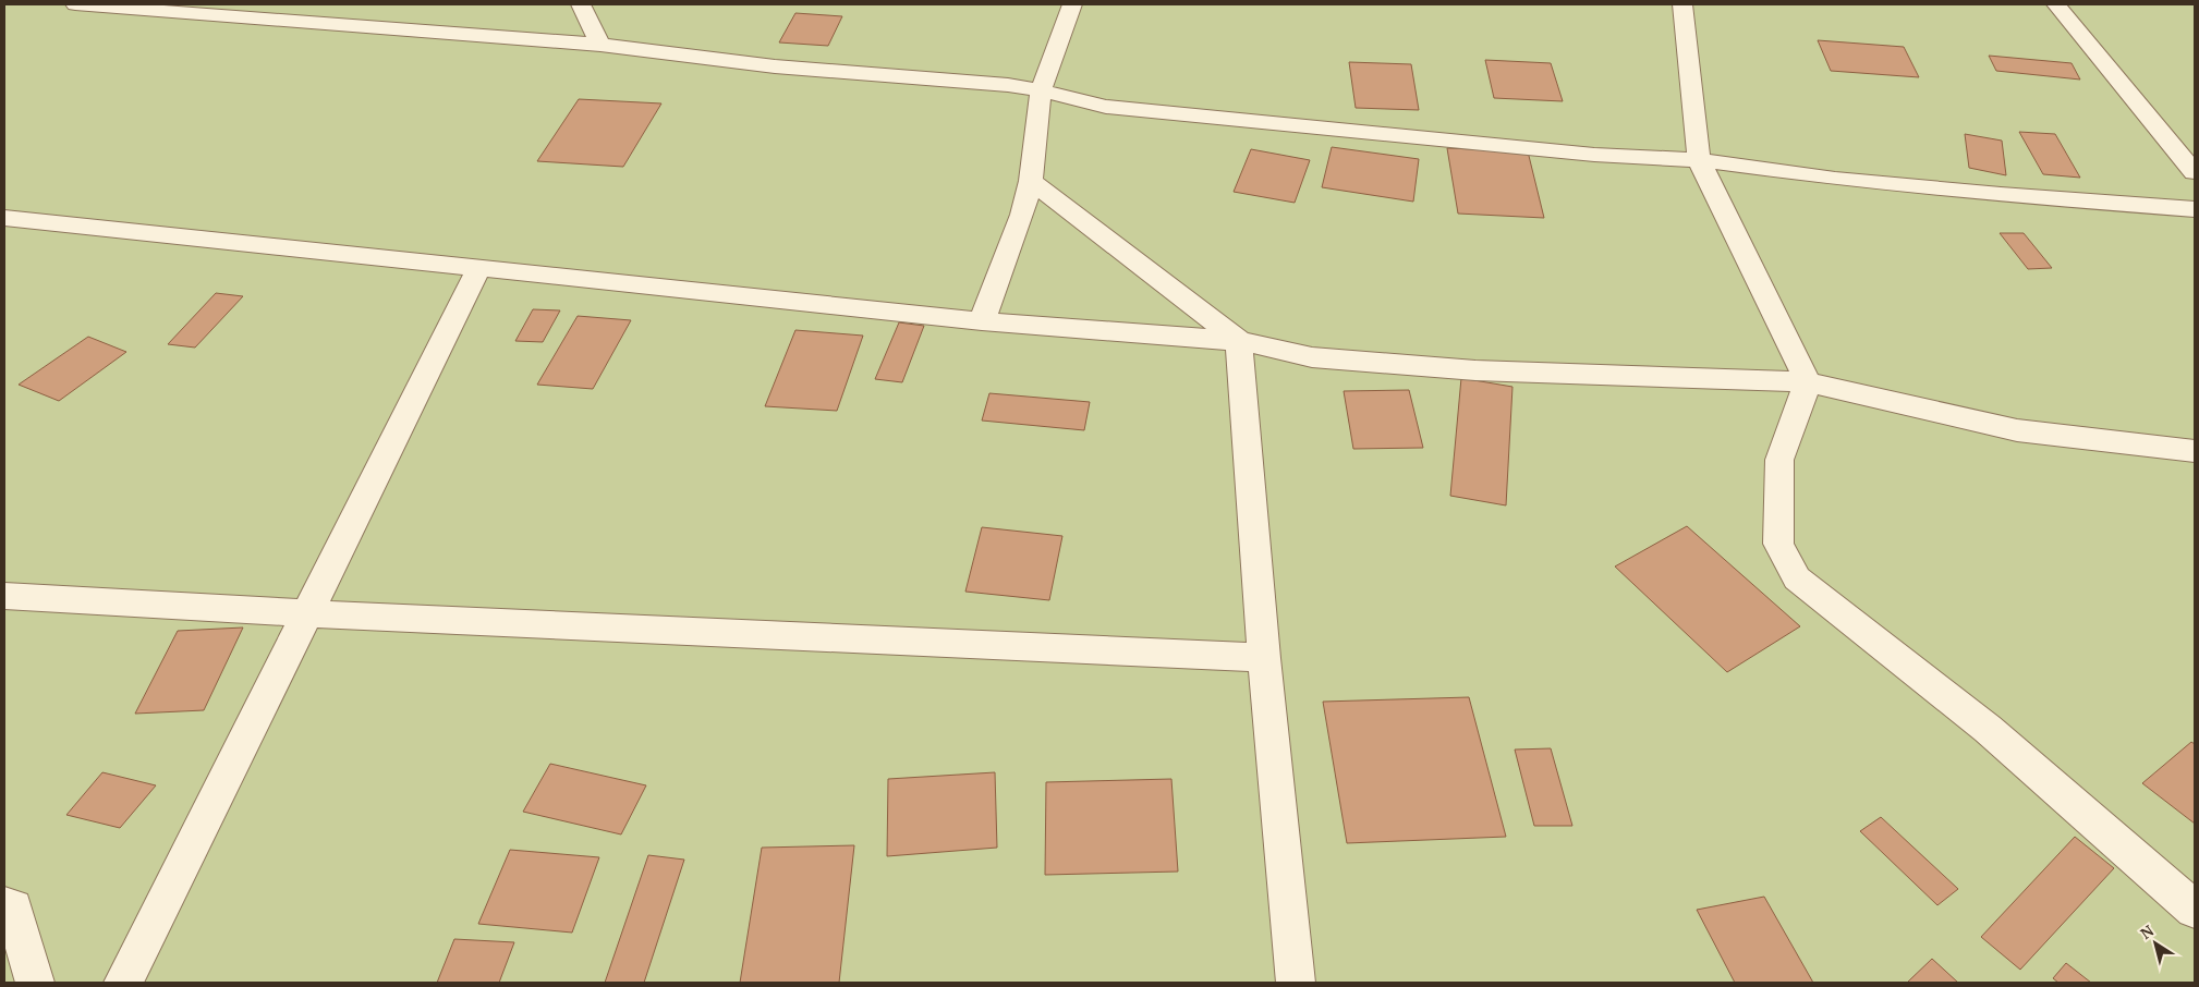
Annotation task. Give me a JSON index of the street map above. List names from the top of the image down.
{
  "north": "top left"
}
